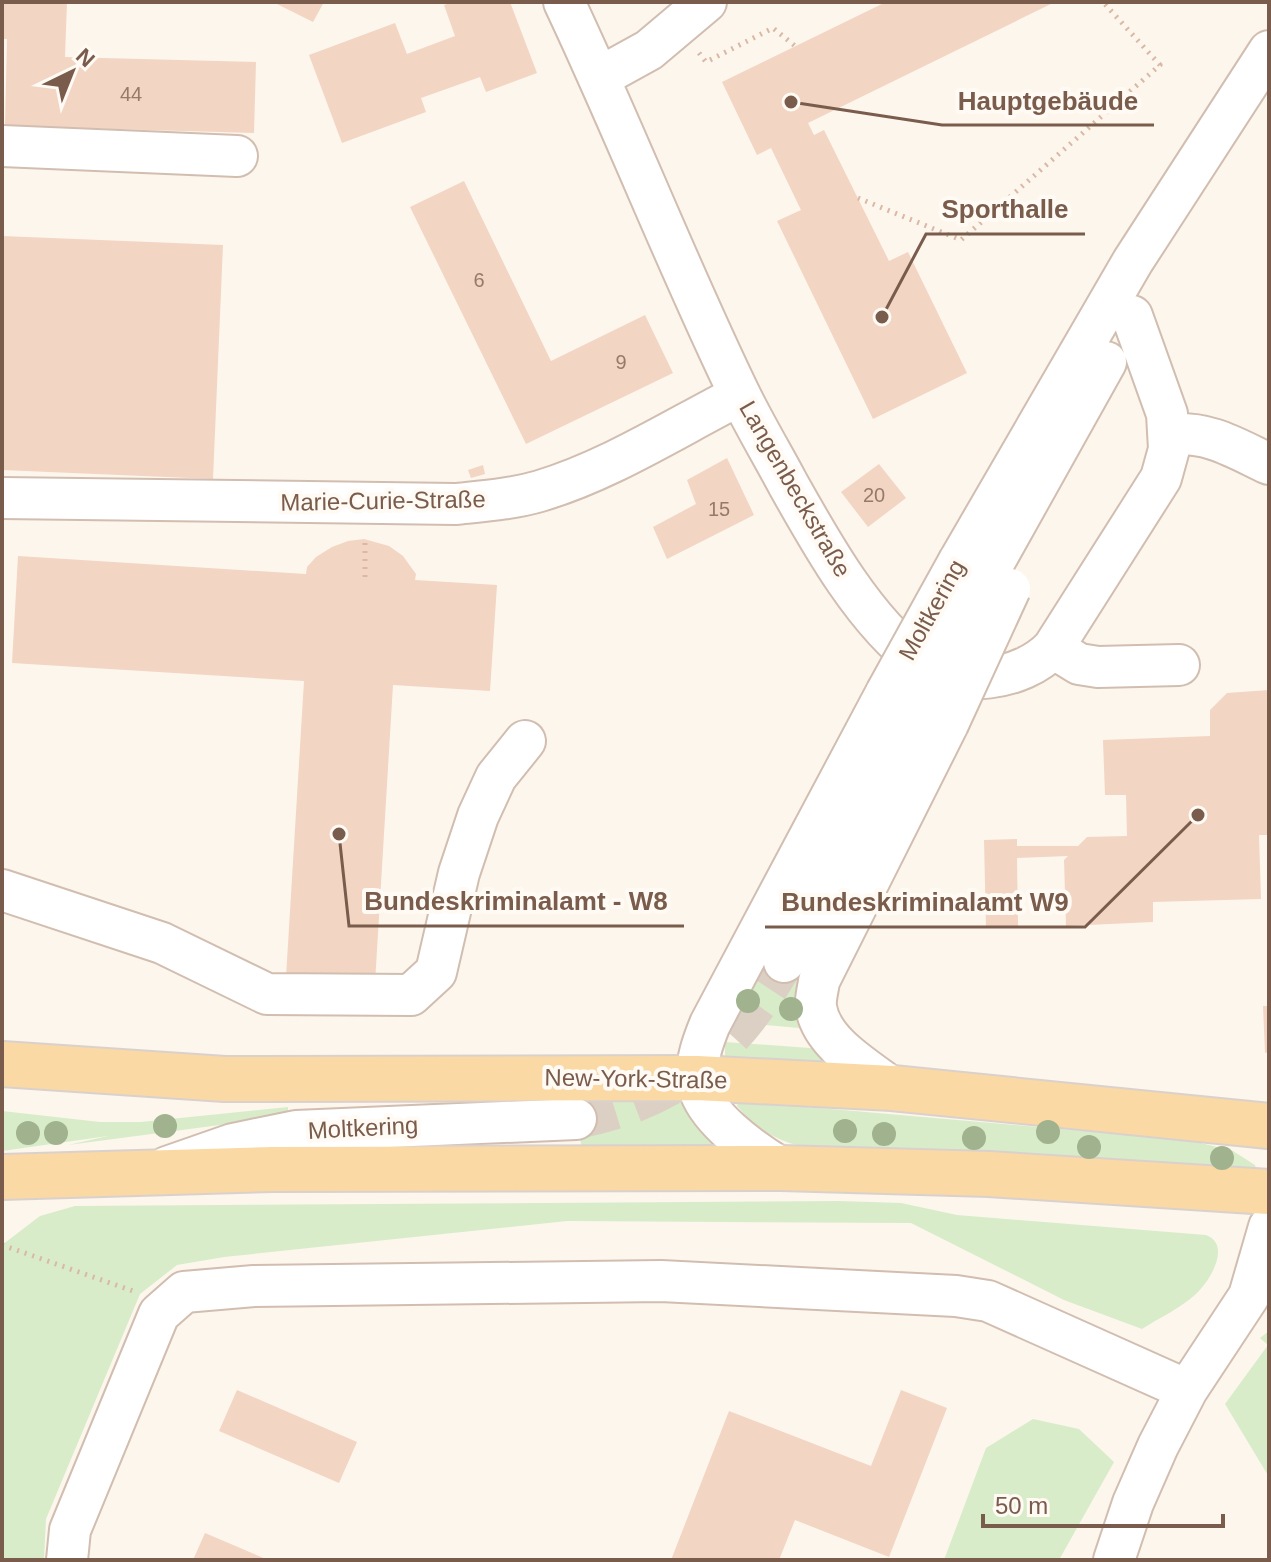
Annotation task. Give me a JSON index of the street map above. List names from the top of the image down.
{
  "streets": {
    "main road": ["New-York-Straße"],
    "street": ["Langenbeckstraße", "Marie-Curie-Straße", "Moltkering"]
  },
  "crossings": [
    ["Langenbeckstraße", "Marie-Curie-Straße"],
    ["Langenbeckstraße", "Moltkering"],
    ["Moltkering", "New-York-Straße"]
  ],
  "places": [
    "Hauptgebäude",
    "Sporthalle",
    "Bundeskriminalamt W9",
    "Bundeskriminalamt - W8"
  ],
  "house_numbers": [
    "44",
    "6",
    "9",
    "20",
    "15"
  ],
  "scale_bar": "50 m",
  "north": "top right"
}
